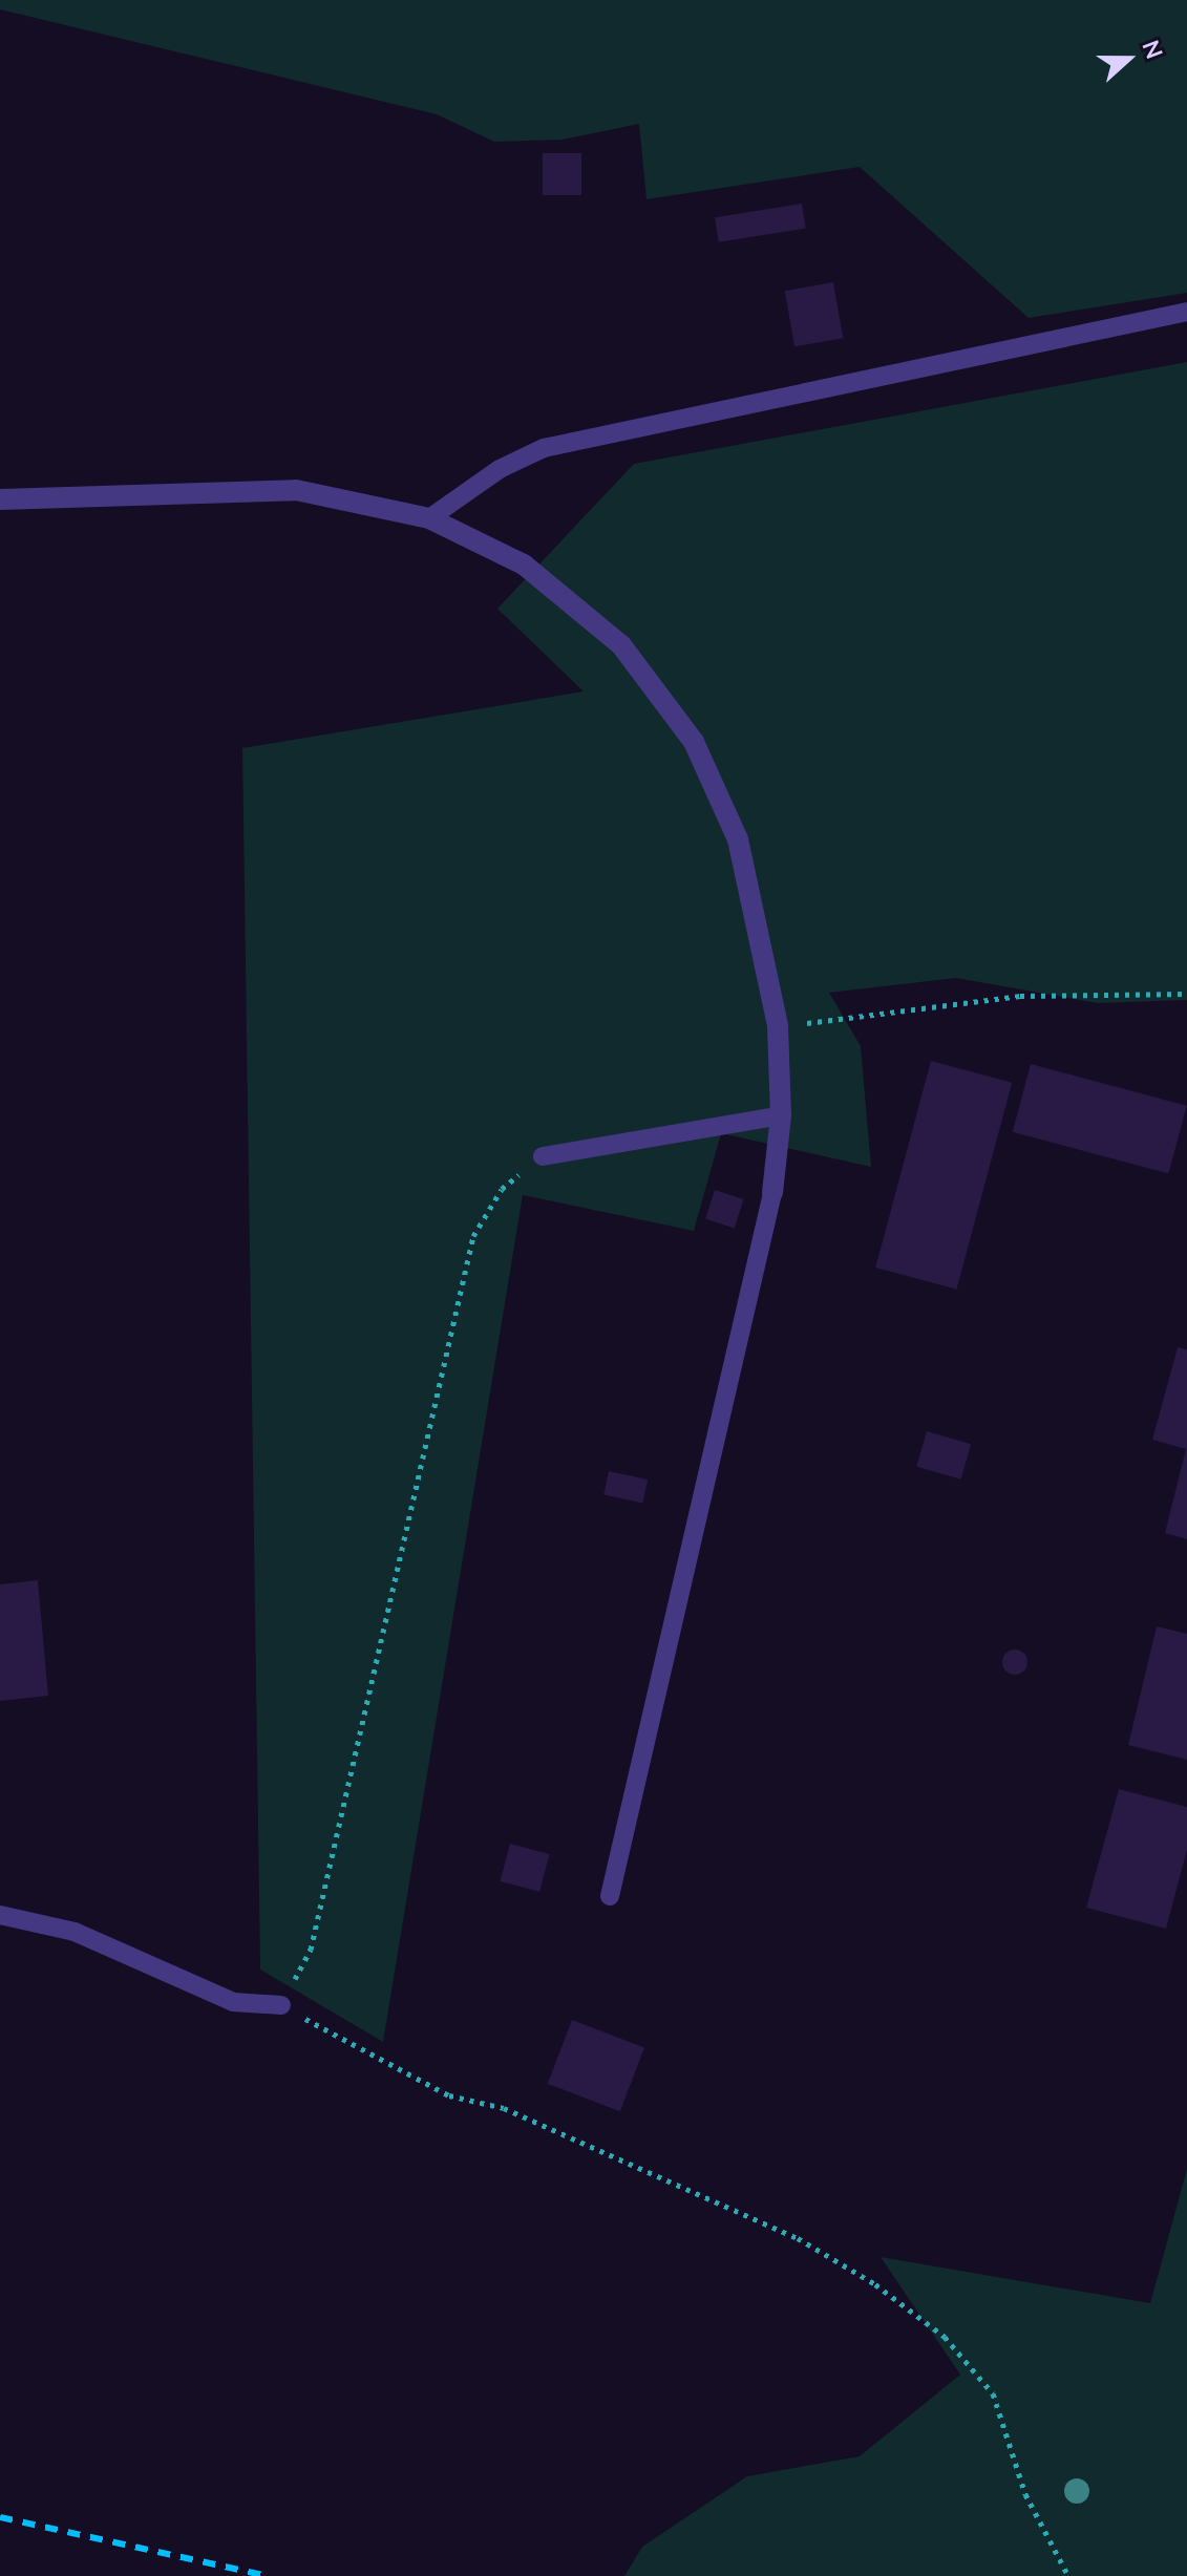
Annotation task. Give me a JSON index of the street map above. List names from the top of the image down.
{
  "north": "right"
}
